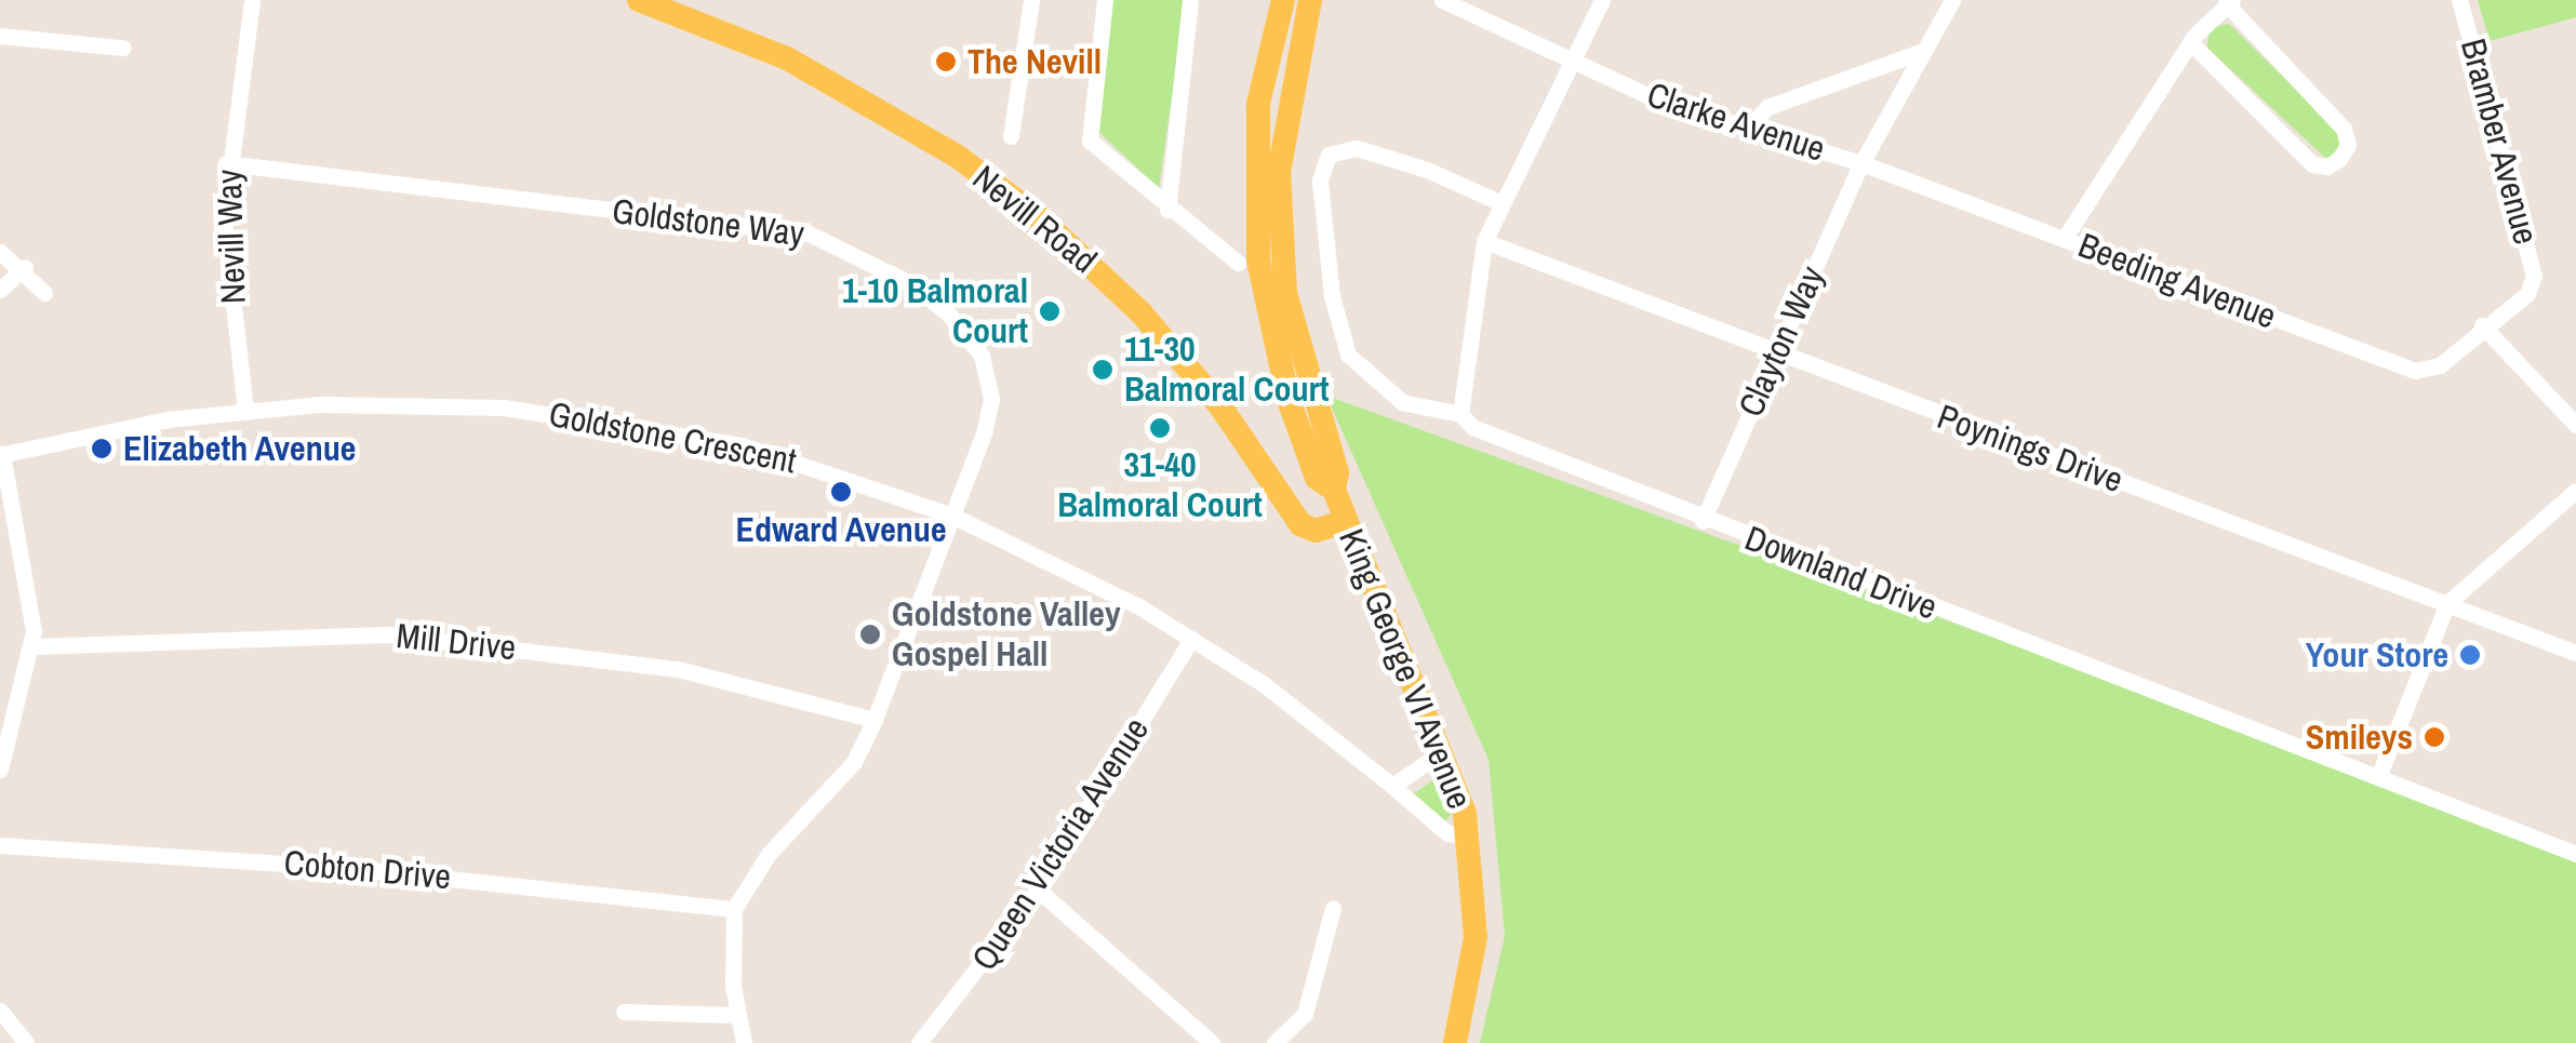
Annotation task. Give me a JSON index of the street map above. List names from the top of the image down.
{
  "streets": {
    "main road": ["Nevill Road", "King George VI Avenue"],
    "street": [
      "Clarke Avenue",
      "Bramber Avenue",
      "Goldstone Way",
      "Nevill Way",
      "Beeding Avenue",
      "Clayton Way",
      "Goldstone Crescent",
      "Poynings Drive",
      "Downland Drive",
      "Mill Drive",
      "Queen Victoria Avenue",
      "Cobton Drive"
    ]
  },
  "crossings": [
    ["Clarke Avenue", "Beeding Avenue"],
    ["Clarke Avenue", "Clayton Way"],
    ["Bramber Avenue", "Beeding Avenue"],
    ["Nevill Road", "King George VI Avenue"],
    ["Goldstone Way", "Nevill Way"],
    ["Goldstone Way", "Goldstone Crescent"],
    ["Nevill Way", "Goldstone Crescent"],
    ["Beeding Avenue", "Clayton Way"],
    ["Clayton Way", "Poynings Drive"],
    ["Clayton Way", "Downland Drive"],
    ["Goldstone Crescent", "King George VI Avenue"],
    ["Goldstone Crescent", "Queen Victoria Avenue"]
  ],
  "places": [
    "The Nevill",
    "1-10 Balmoral Court",
    "11-30 Balmoral Court",
    "31-40 Balmoral Court",
    "Elizabeth Avenue",
    "Edward Avenue",
    "Goldstone Valley Gospel Hall",
    "Your Store",
    "Smileys"
  ]
}
